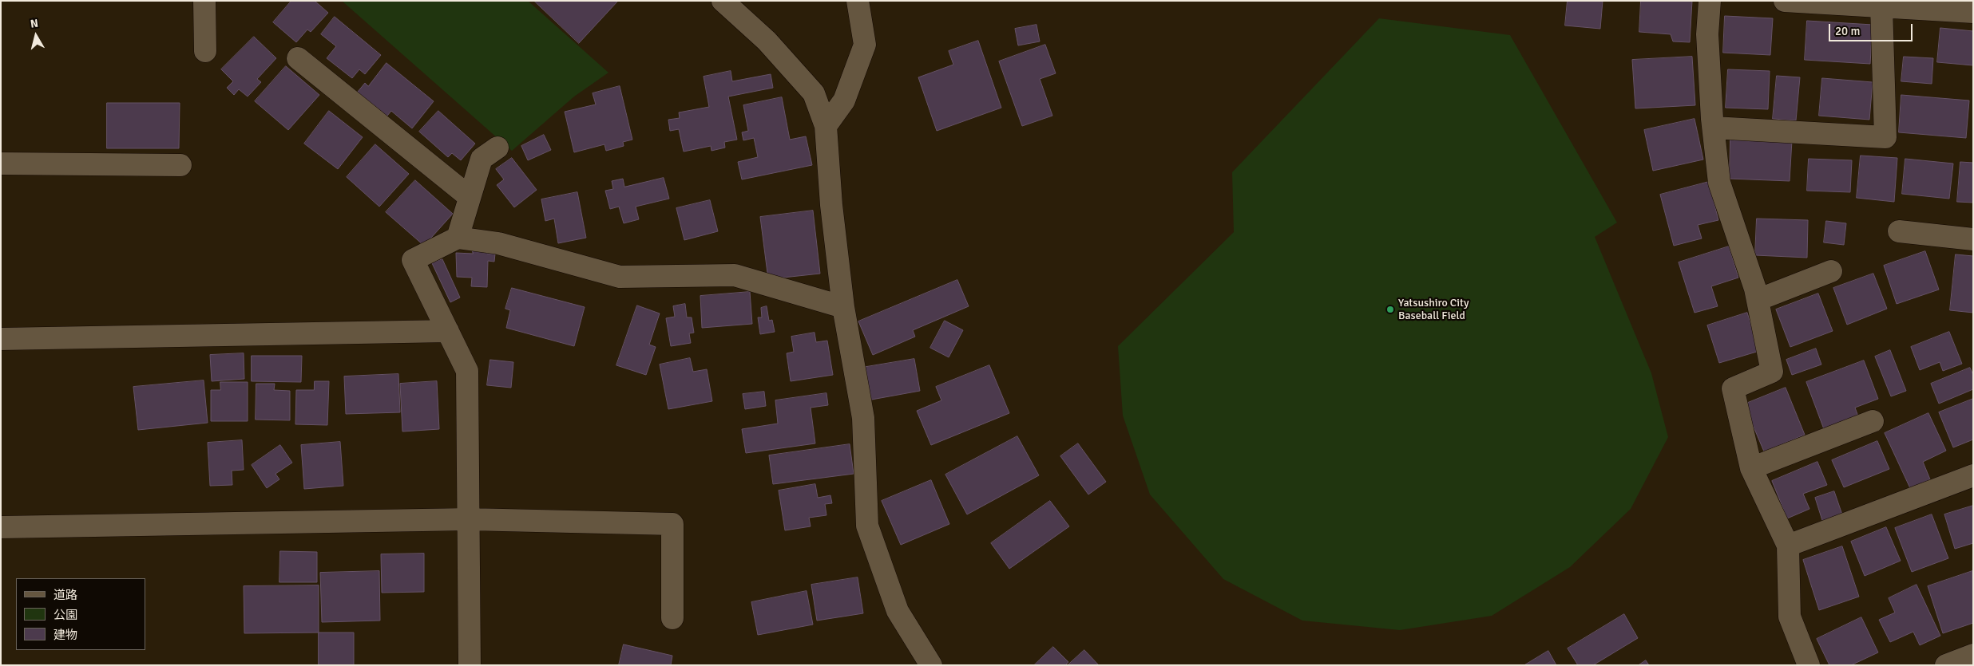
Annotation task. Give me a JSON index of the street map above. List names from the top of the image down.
{
  "places": ["Yatsushiro City Baseball Field"],
  "legend": ["道路", "公園", "建物"],
  "scale_bar": "20 m",
  "north": "top"
}
